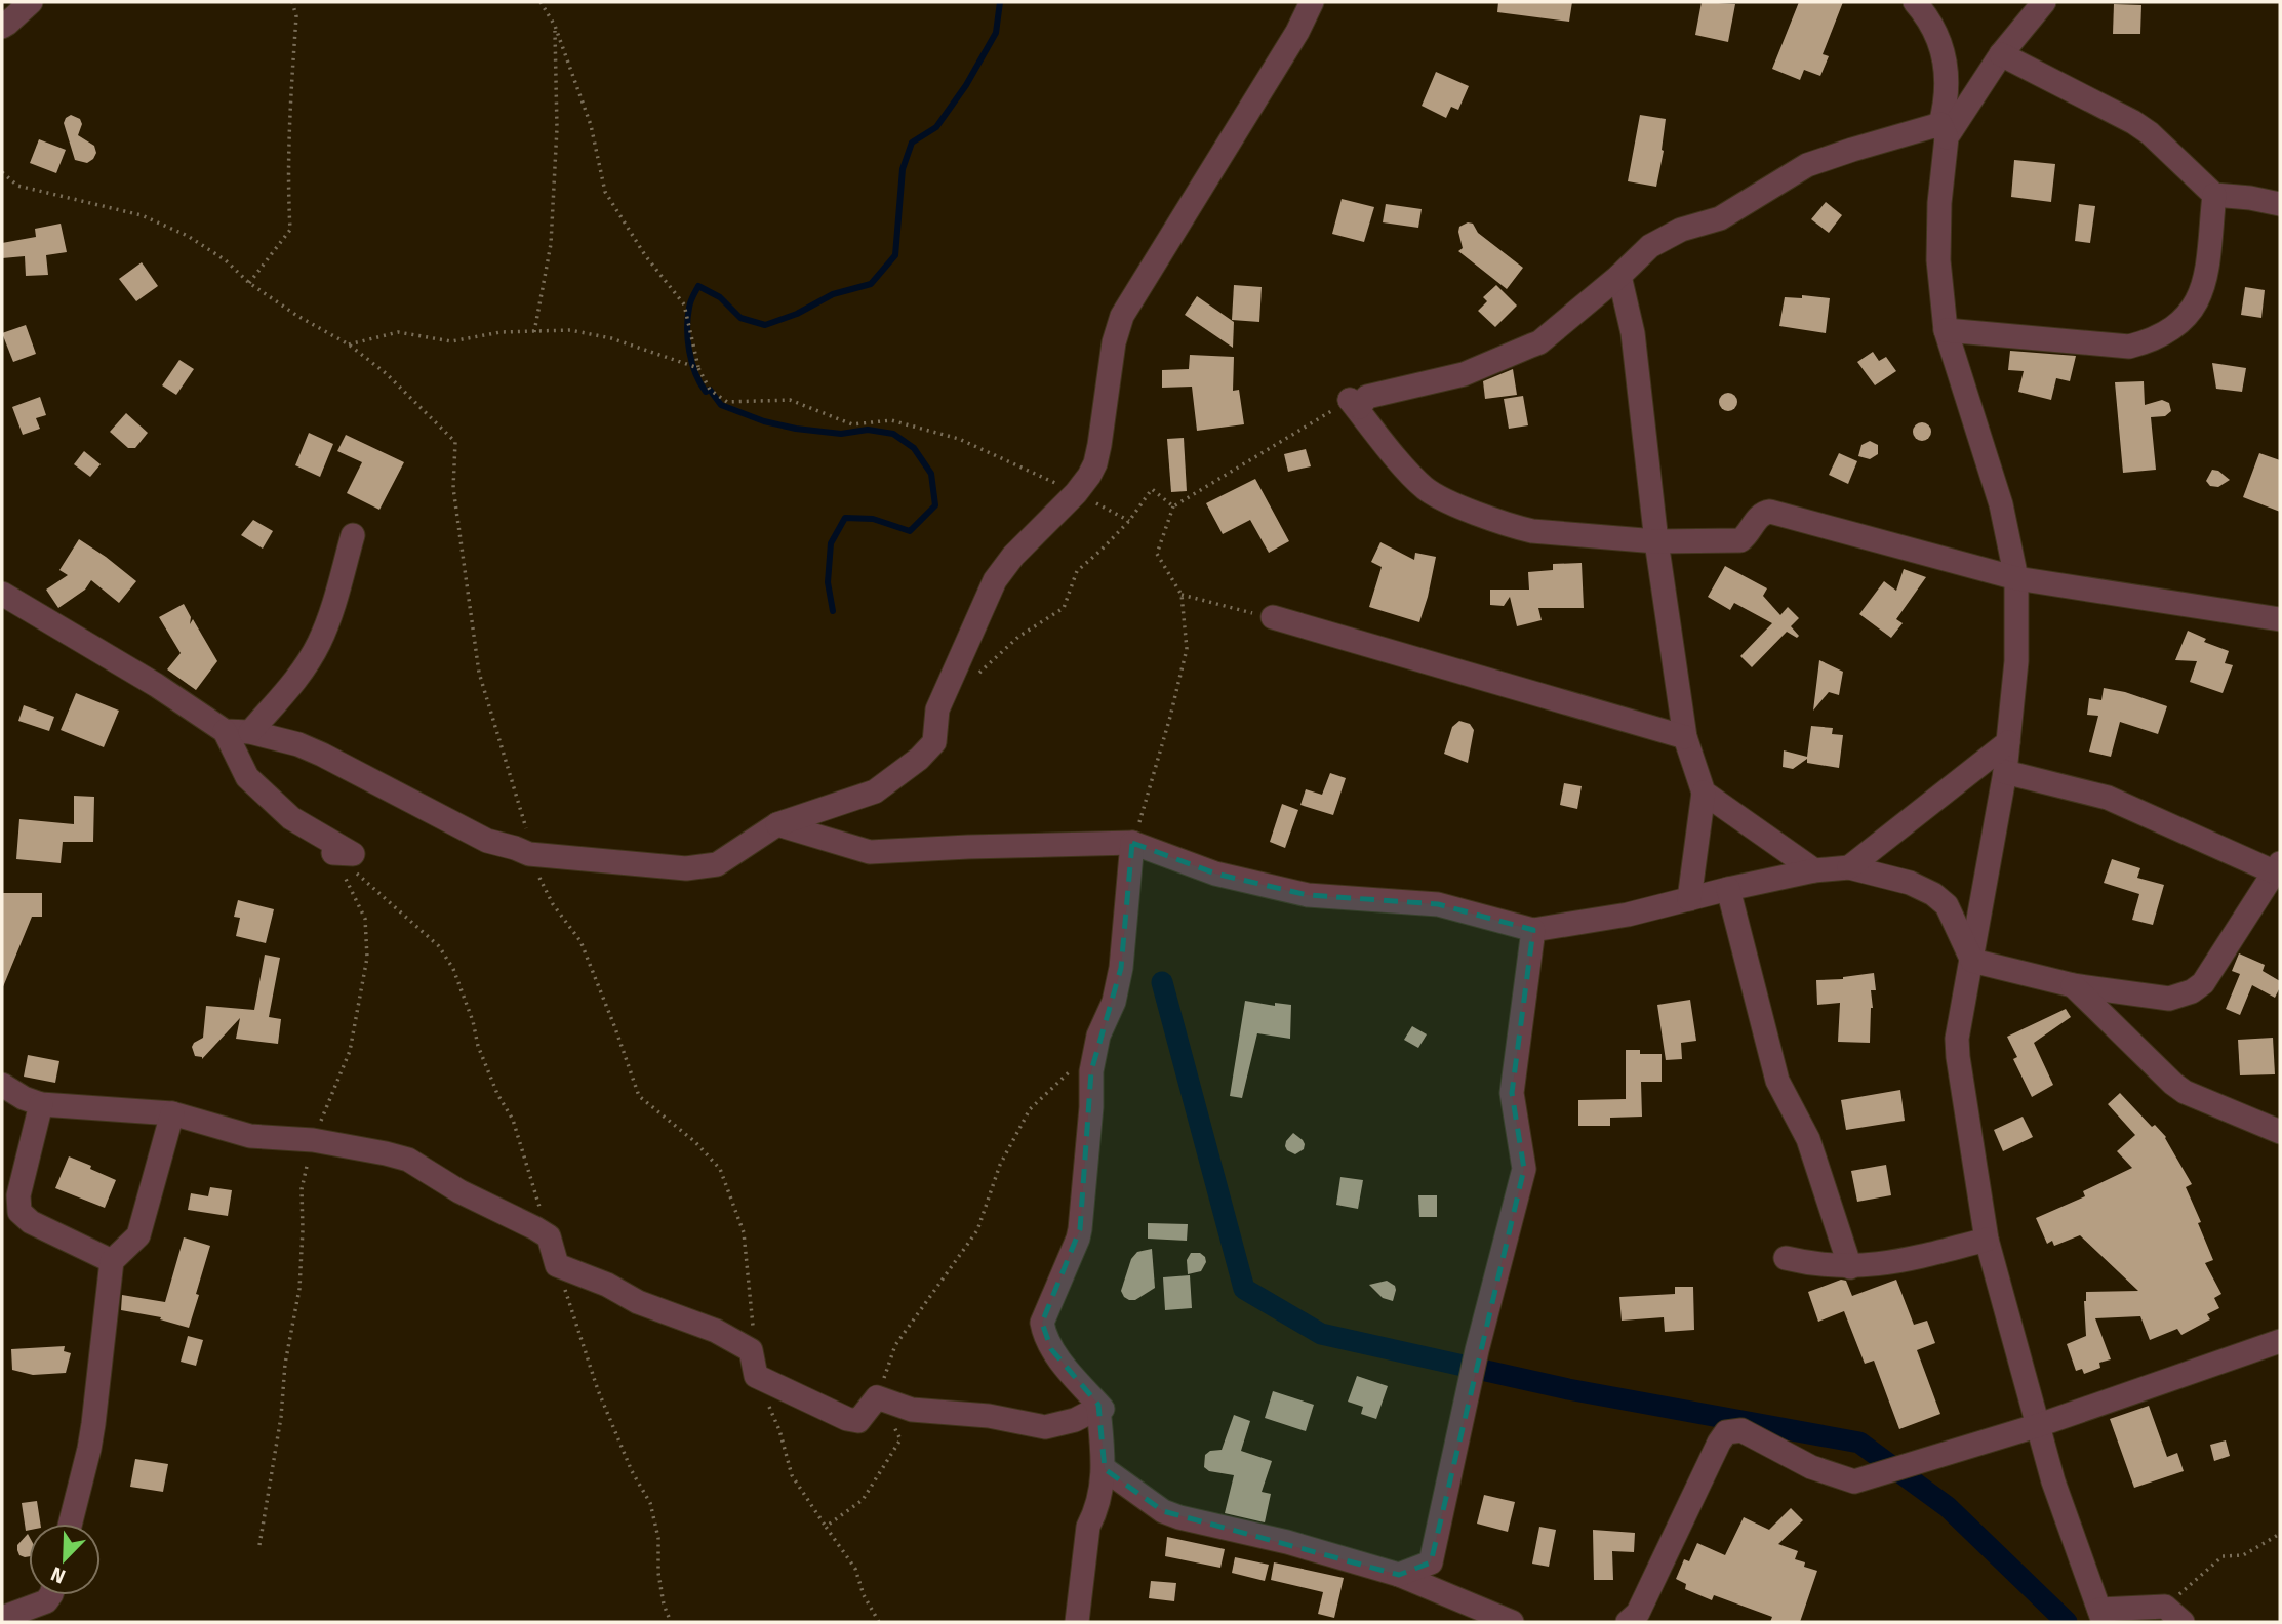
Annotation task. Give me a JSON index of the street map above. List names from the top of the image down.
{
  "north": "bottom left"
}
